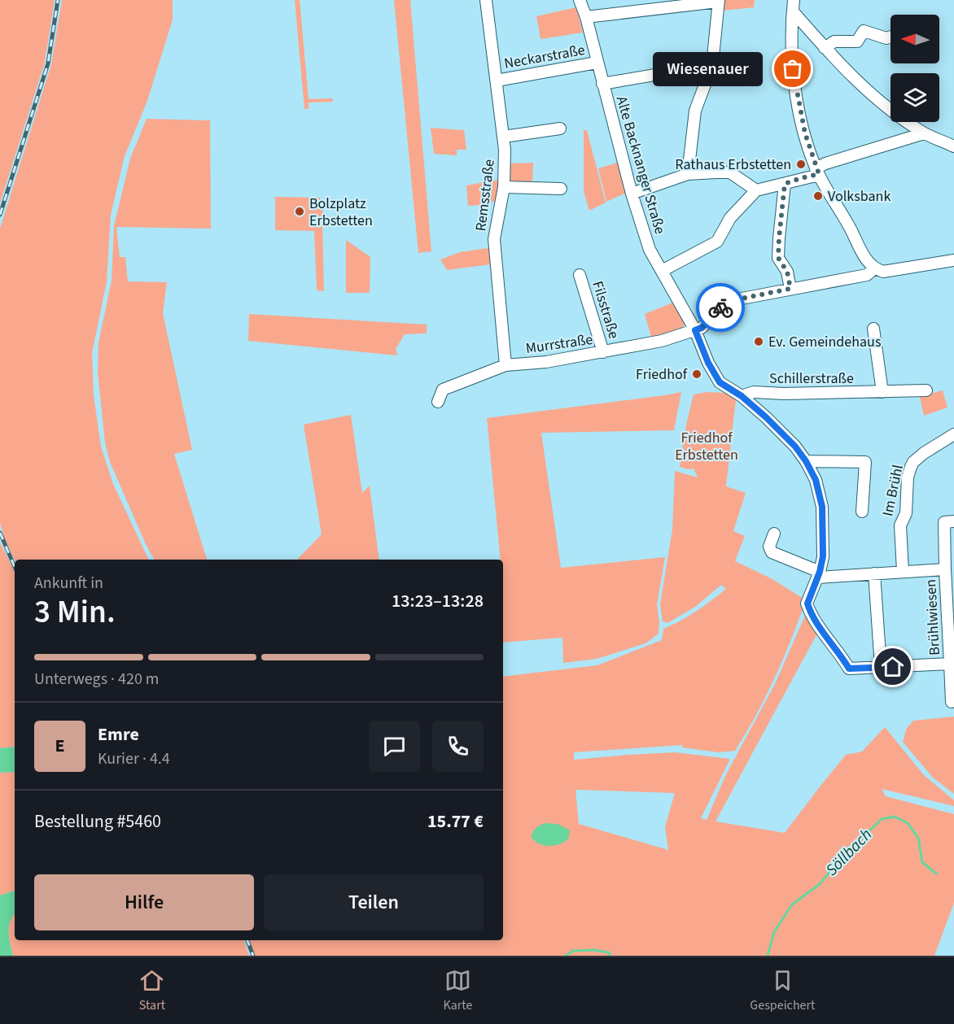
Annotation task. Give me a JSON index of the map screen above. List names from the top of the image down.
{
  "streets": {
    "street": [
      "Neckarstraße",
      "Alte Backnanger Straße",
      "Remsstraße",
      "Filsstraße",
      "Murrstraße",
      "Schillerstraße",
      "Im Brühl",
      "Brühlwiesen"
    ]
  },
  "crossings": [
    ["Neckarstraße", "Alte Backnanger Straße"],
    ["Neckarstraße", "Remsstraße"],
    ["Alte Backnanger Straße", "Murrstraße"],
    ["Alte Backnanger Straße", "Schillerstraße"],
    ["Remsstraße", "Murrstraße"],
    ["Filsstraße", "Murrstraße"],
    ["Im Brühl", "Brühlwiesen"]
  ],
  "water": ["Söllbach"],
  "parks": ["Friedhof Erbstetten"],
  "places": [
    "Wiesenauer",
    "Rathaus Erbstetten",
    "Volksbank",
    "Bolzplatz Erbstetten",
    "Ev. Gemeindehaus",
    "Friedhof"
  ],
  "north": "left",
  "page": {
    "bubble": "Wiesenauer",
    "heading": ["3 Min.", "Ankunft in", "13:23–13:28"],
    "panel": [
      "Emre",
      "Kurier · 4.4",
      "Bestellung #5460",
      "15.77 €"
    ],
    "bar": "Unterwegs · 420 m",
    "round": "E",
    "buttons": ["Hilfe", "Teilen"],
    "tabs": ["Start", "Karte", "Gespeichert"]
  }
}
